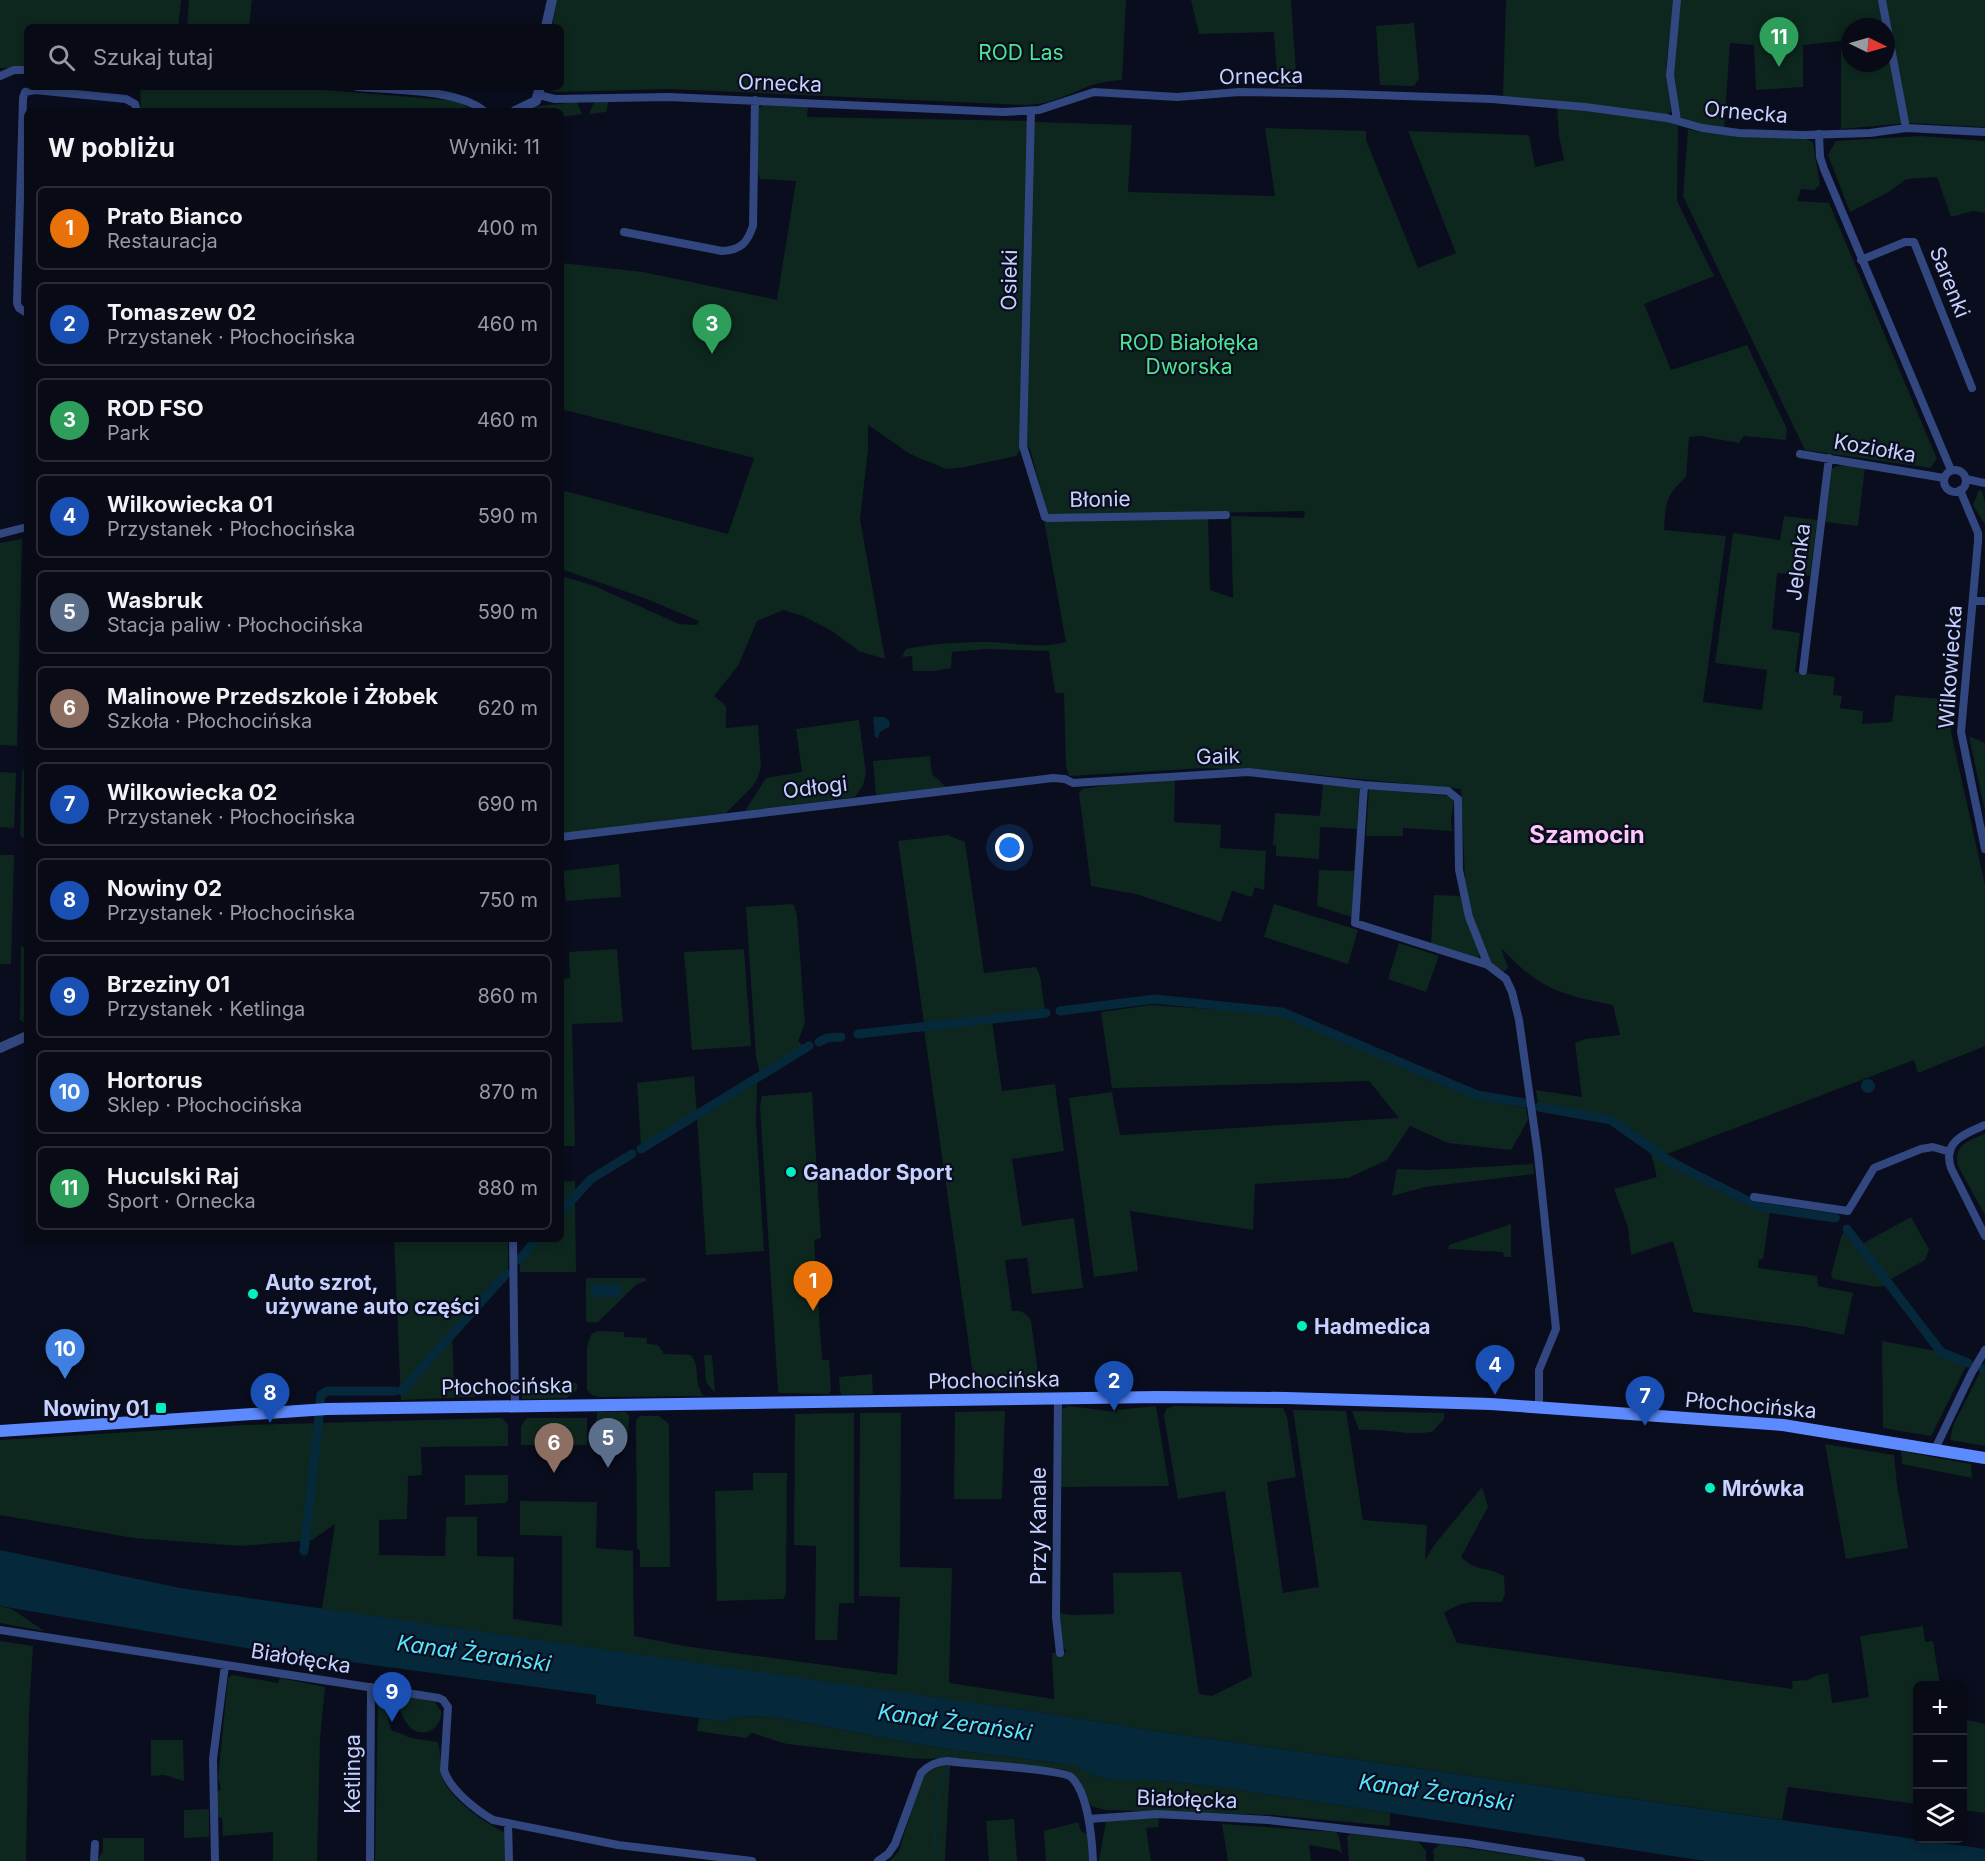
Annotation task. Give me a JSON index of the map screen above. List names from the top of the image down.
{
  "streets": {
    "main road": ["Płochocińska"],
    "street": [
      "Ornecka",
      "Osieki",
      "Sarenki",
      "Koziołka",
      "Błonie",
      "Jelonka",
      "Wilkowiecka",
      "Gaik",
      "Odłogi",
      "Przy Kanale",
      "Białołęcka",
      "Ketlinga"
    ]
  },
  "crossings": [
    ["Ornecka", "Osieki"],
    ["Osieki", "Błonie"],
    ["Koziołka", "Jelonka"],
    ["Koziołka", "Wilkowiecka"],
    ["Gaik", "Odłogi"],
    ["Płochocińska", "Przy Kanale"],
    ["Białołęcka", "Ketlinga"]
  ],
  "districts": ["Szamocin"],
  "water": ["Kanał Żerański"],
  "parks": ["ROD Las", "ROD Białołęka Dworska"],
  "places": {
    "other": [
      "Ganador Sport",
      "Auto szrot, używane auto części",
      "Hadmedica",
      "Mrówka"
    ],
    "transit": ["Nowiny 01"]
  },
  "north": "right",
  "page": {
    "pins": [
      "11",
      "3",
      "1",
      "10",
      "4",
      "2",
      "8",
      "7",
      "5",
      "6",
      "9"
    ],
    "search": "Szukaj tutaj",
    "heading": ["W pobliżu", "Wyniki: 11"],
    "list": [
      {
        "mark": "1",
        "name": "Prato Bianco",
        "note": "Restauracja",
        "value": "400 m"
      },
      {
        "mark": "2",
        "name": "Tomaszew 02",
        "note": "Przystanek · Płochocińska",
        "value": "460 m"
      },
      {
        "mark": "3",
        "name": "ROD FSO",
        "note": "Park",
        "value": "460 m"
      },
      {
        "mark": "4",
        "name": "Wilkowiecka 01",
        "note": "Przystanek · Płochocińska",
        "value": "590 m"
      },
      {
        "mark": "5",
        "name": "Wasbruk",
        "note": "Stacja paliw · Płochocińska",
        "value": "590 m"
      },
      {
        "mark": "6",
        "name": "Malinowe Przedszkole i Żłobek",
        "note": "Szkoła · Płochocińska",
        "value": "620 m"
      },
      {
        "mark": "7",
        "name": "Wilkowiecka 02",
        "note": "Przystanek · Płochocińska",
        "value": "690 m"
      },
      {
        "mark": "8",
        "name": "Nowiny 02",
        "note": "Przystanek · Płochocińska",
        "value": "750 m"
      },
      {
        "mark": "9",
        "name": "Brzeziny 01",
        "note": "Przystanek · Ketlinga",
        "value": "860 m"
      },
      {
        "mark": "10",
        "name": "Hortorus",
        "note": "Sklep · Płochocińska",
        "value": "870 m"
      },
      {
        "mark": "11",
        "name": "Huculski Raj",
        "note": "Sport · Ornecka",
        "value": "880 m"
      }
    ],
    "map_buttons": ["+", "−"]
  }
}
